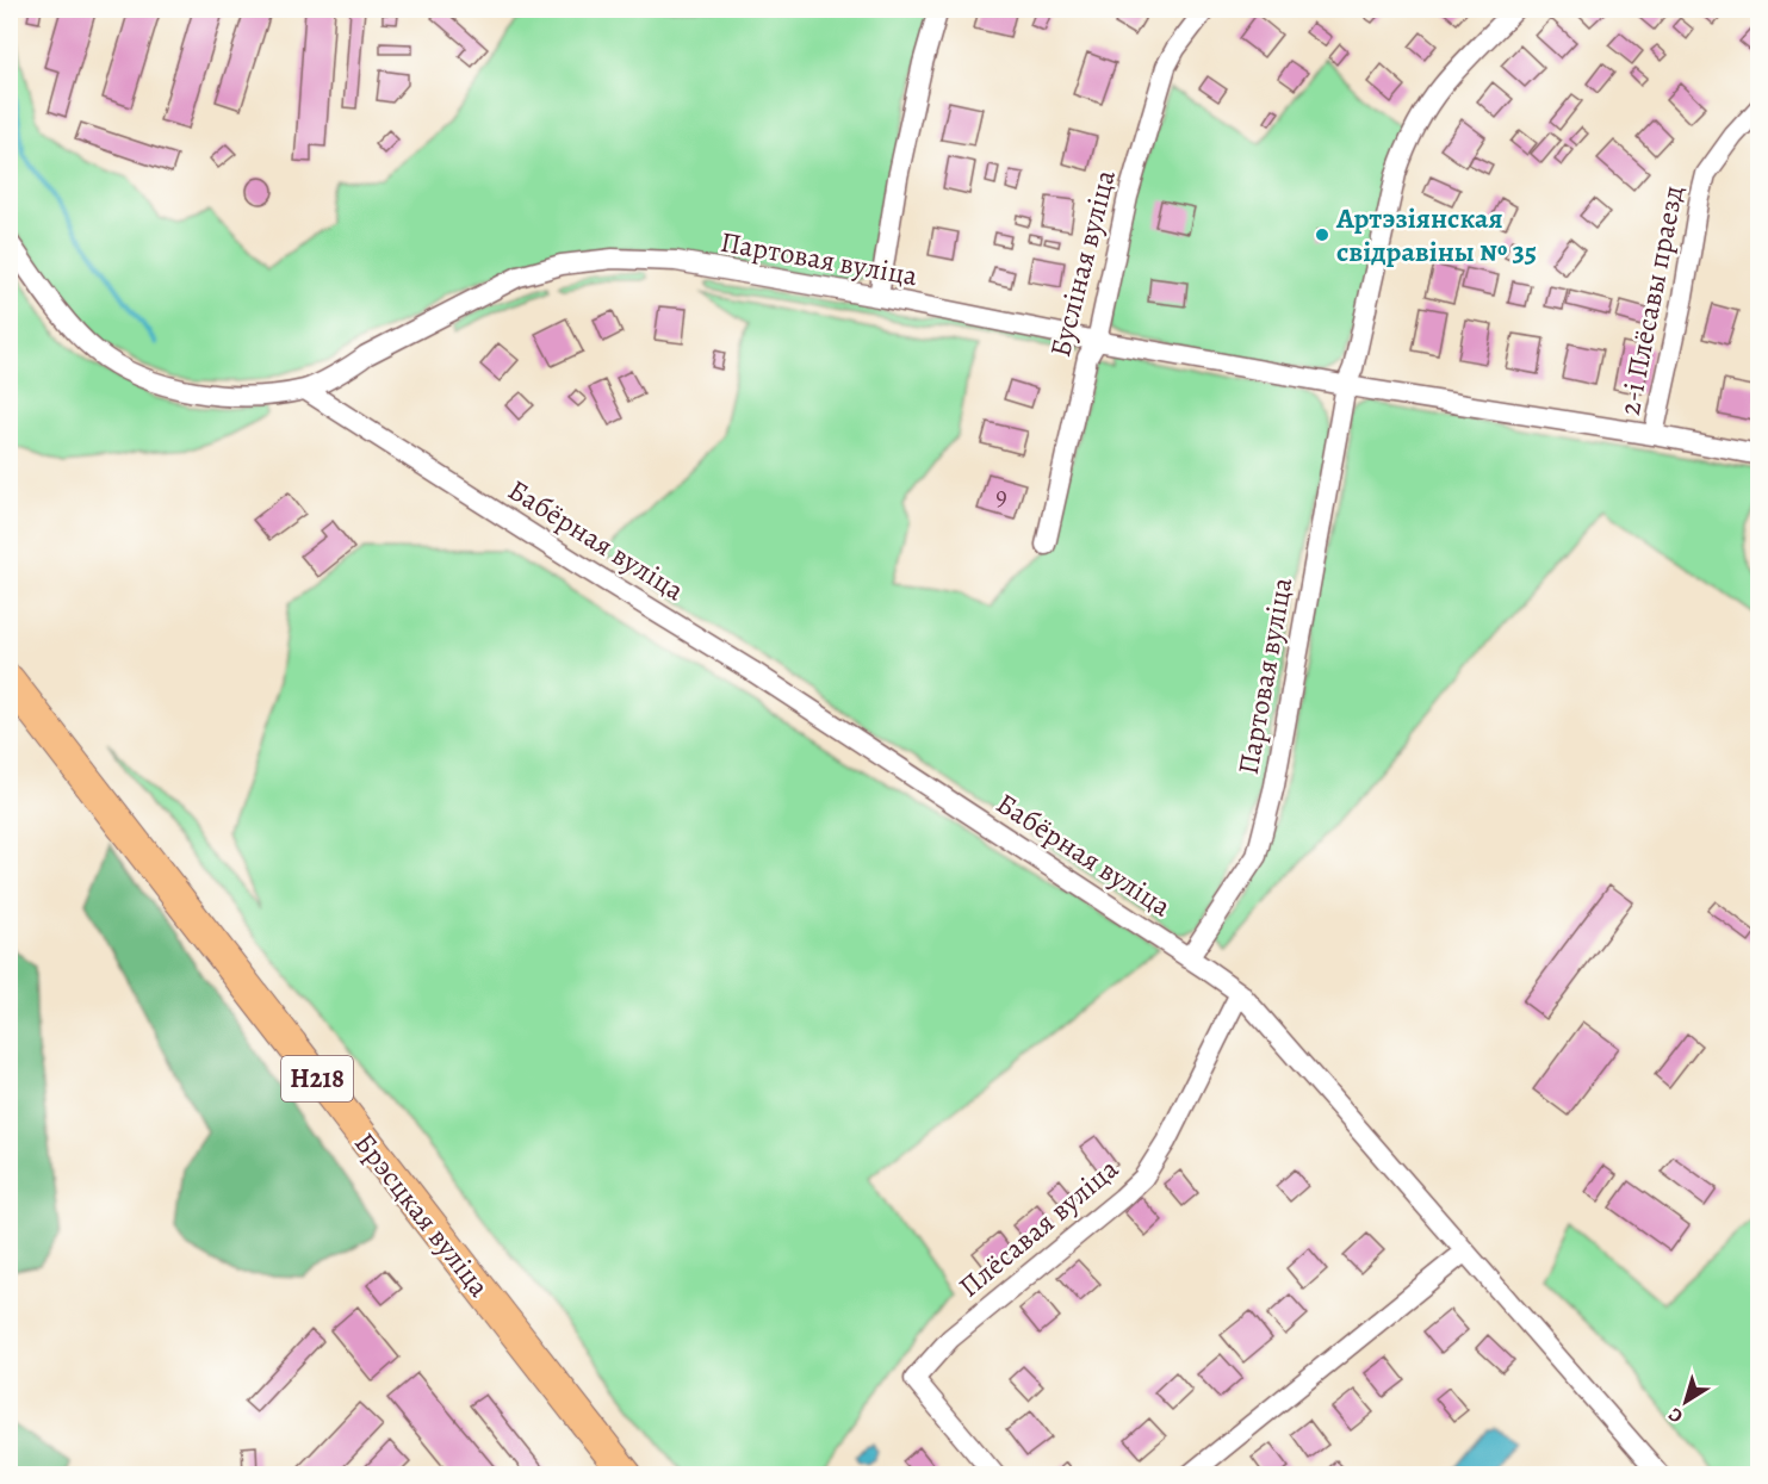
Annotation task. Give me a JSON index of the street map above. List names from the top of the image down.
{
  "streets": {
    "main road": ["Н218", "Брэсцкая вуліца"],
    "street": [
      "Партовая вуліца",
      "Бусліная вуліца",
      "2-і Плёсавы праезд",
      "Бабёрная вуліца",
      "Плёсавая вуліца"
    ]
  },
  "crossings": [
    ["Партовая вуліца", "Бусліная вуліца"],
    ["Партовая вуліца", "2-і Плёсавы праезд"],
    ["Партовая вуліца", "Бабёрная вуліца"],
    ["Бабёрная вуліца", "Плёсавая вуліца"]
  ],
  "places": ["Артэзіянская свідравіны № 35"],
  "house_numbers": ["9"],
  "north": "bottom left"
}
